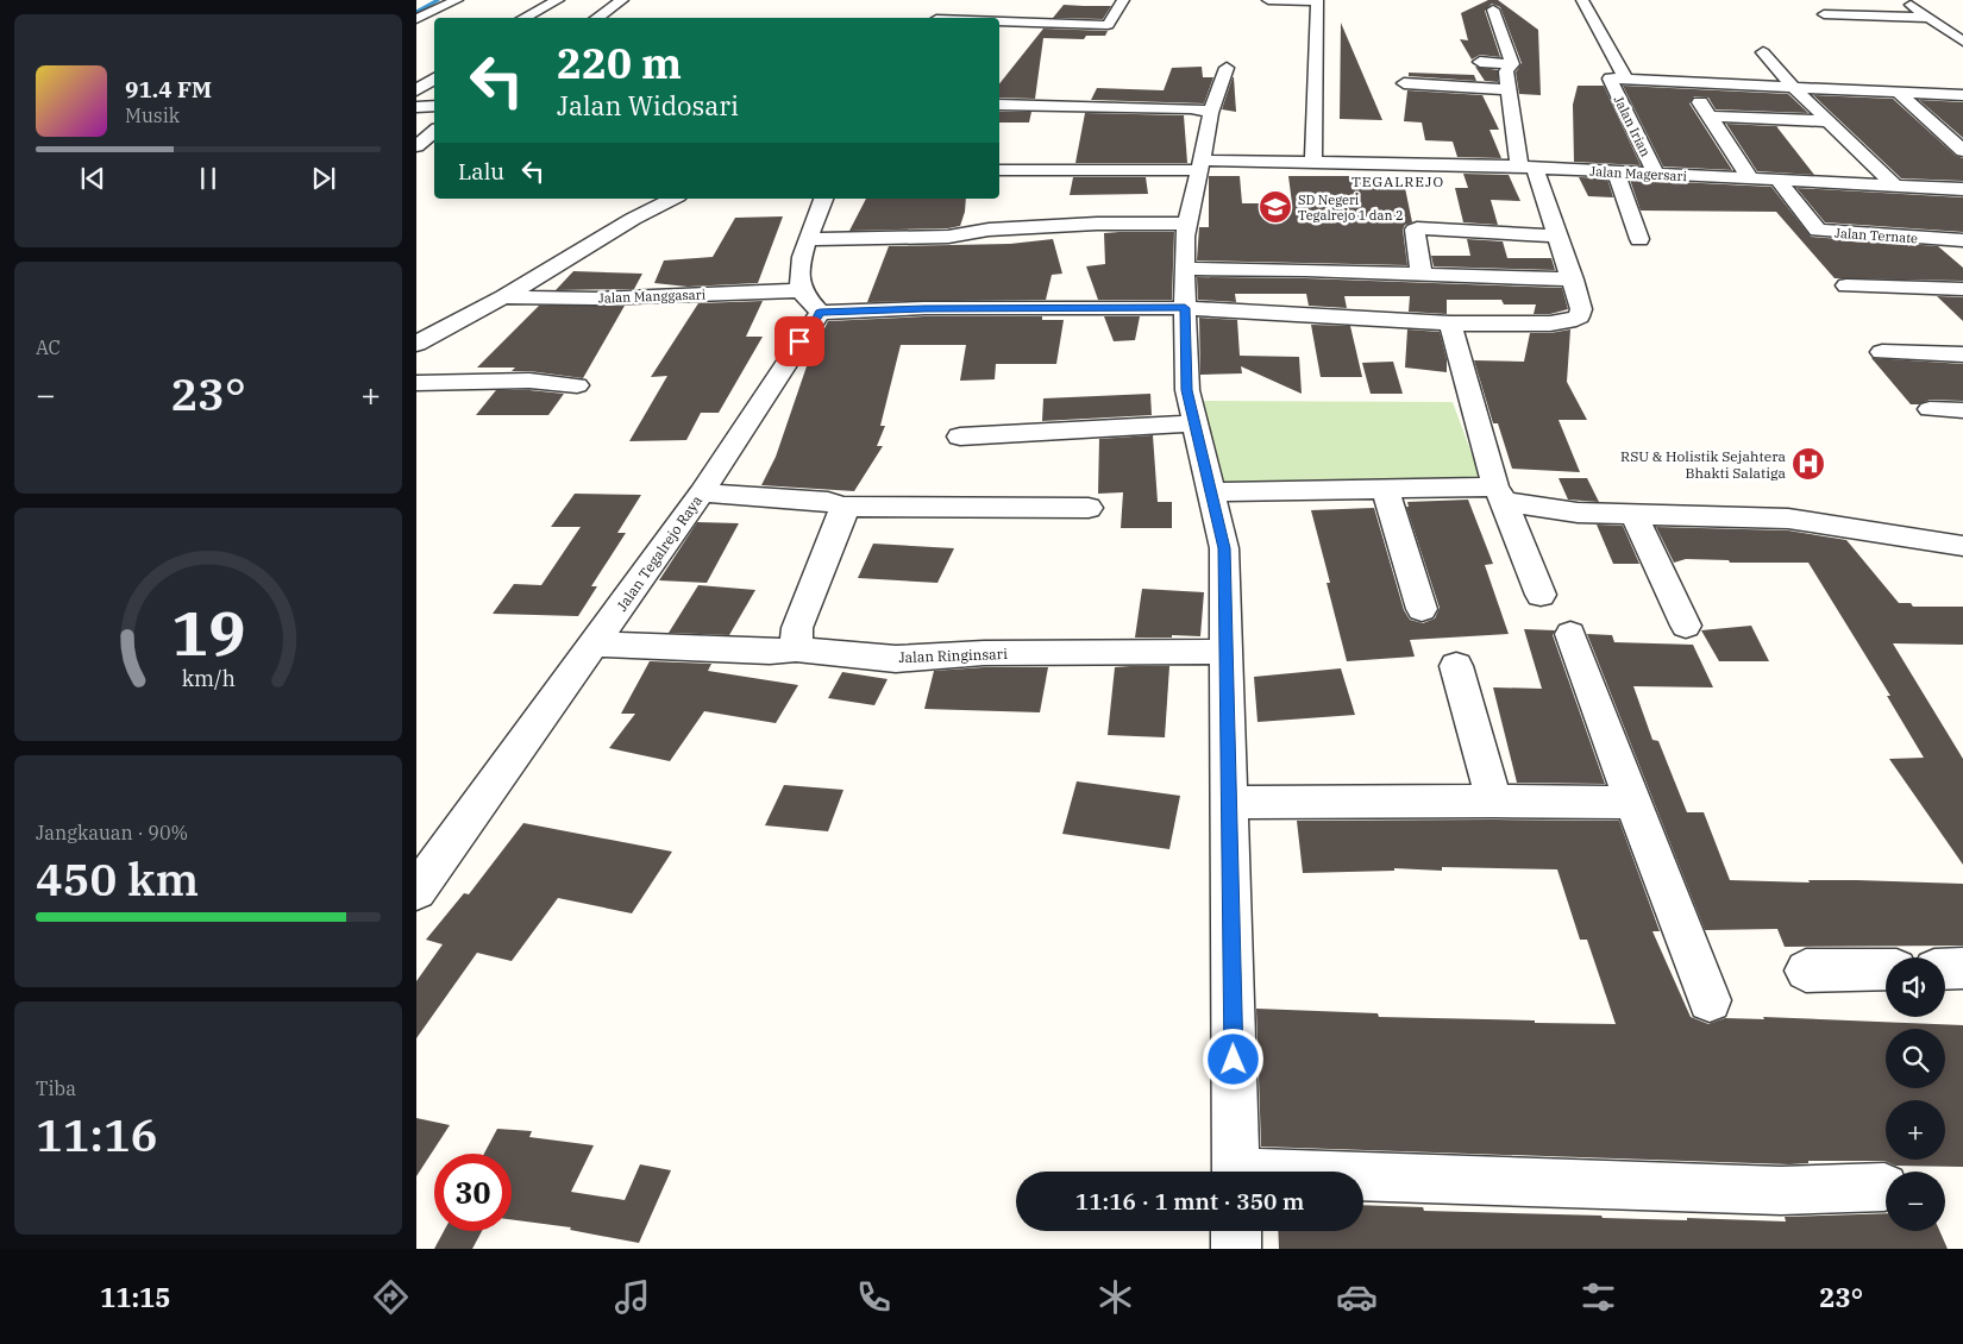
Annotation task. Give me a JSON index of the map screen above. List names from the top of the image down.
{
  "streets": {
    "street": [
      "Jalan Irian",
      "Jalan Magersari",
      "Jalan Ternate",
      "Jalan Manggasari",
      "Jalan Tegalrejo Raya",
      "Jalan Ringinsari"
    ]
  },
  "crossings": [
    ["Jalan Irian", "Jalan Magersari"],
    ["Jalan Magersari", "Jalan Ternate"],
    ["Jalan Tegalrejo Raya", "Jalan Ringinsari"]
  ],
  "districts": ["TEGALREJO"],
  "places": {
    "school or university": ["SD Negeri Tegalrejo 1 dan 2"],
    "hospital": ["RSU & Holistik Sejahtera Bhakti Salatiga"]
  },
  "page": {
    "turn": ["220 m", "Jalan Widosari"],
    "song": ["91.4 FM", "Musik"],
    "then": "Lalu",
    "tile": [
      "AC",
      ["Jangkauan · 90%", "450 km"],
      ["Tiba", "11:16"]
    ],
    "heat": ["−", "23°", "+"],
    "map_buttons": ["+", "−"],
    "limit": "30",
    "trip": "11:16 · 1 mnt · 350 m",
    "tabs": ["11:15", "23°"],
    "gauge": ["19", "km/h"]
  }
}
